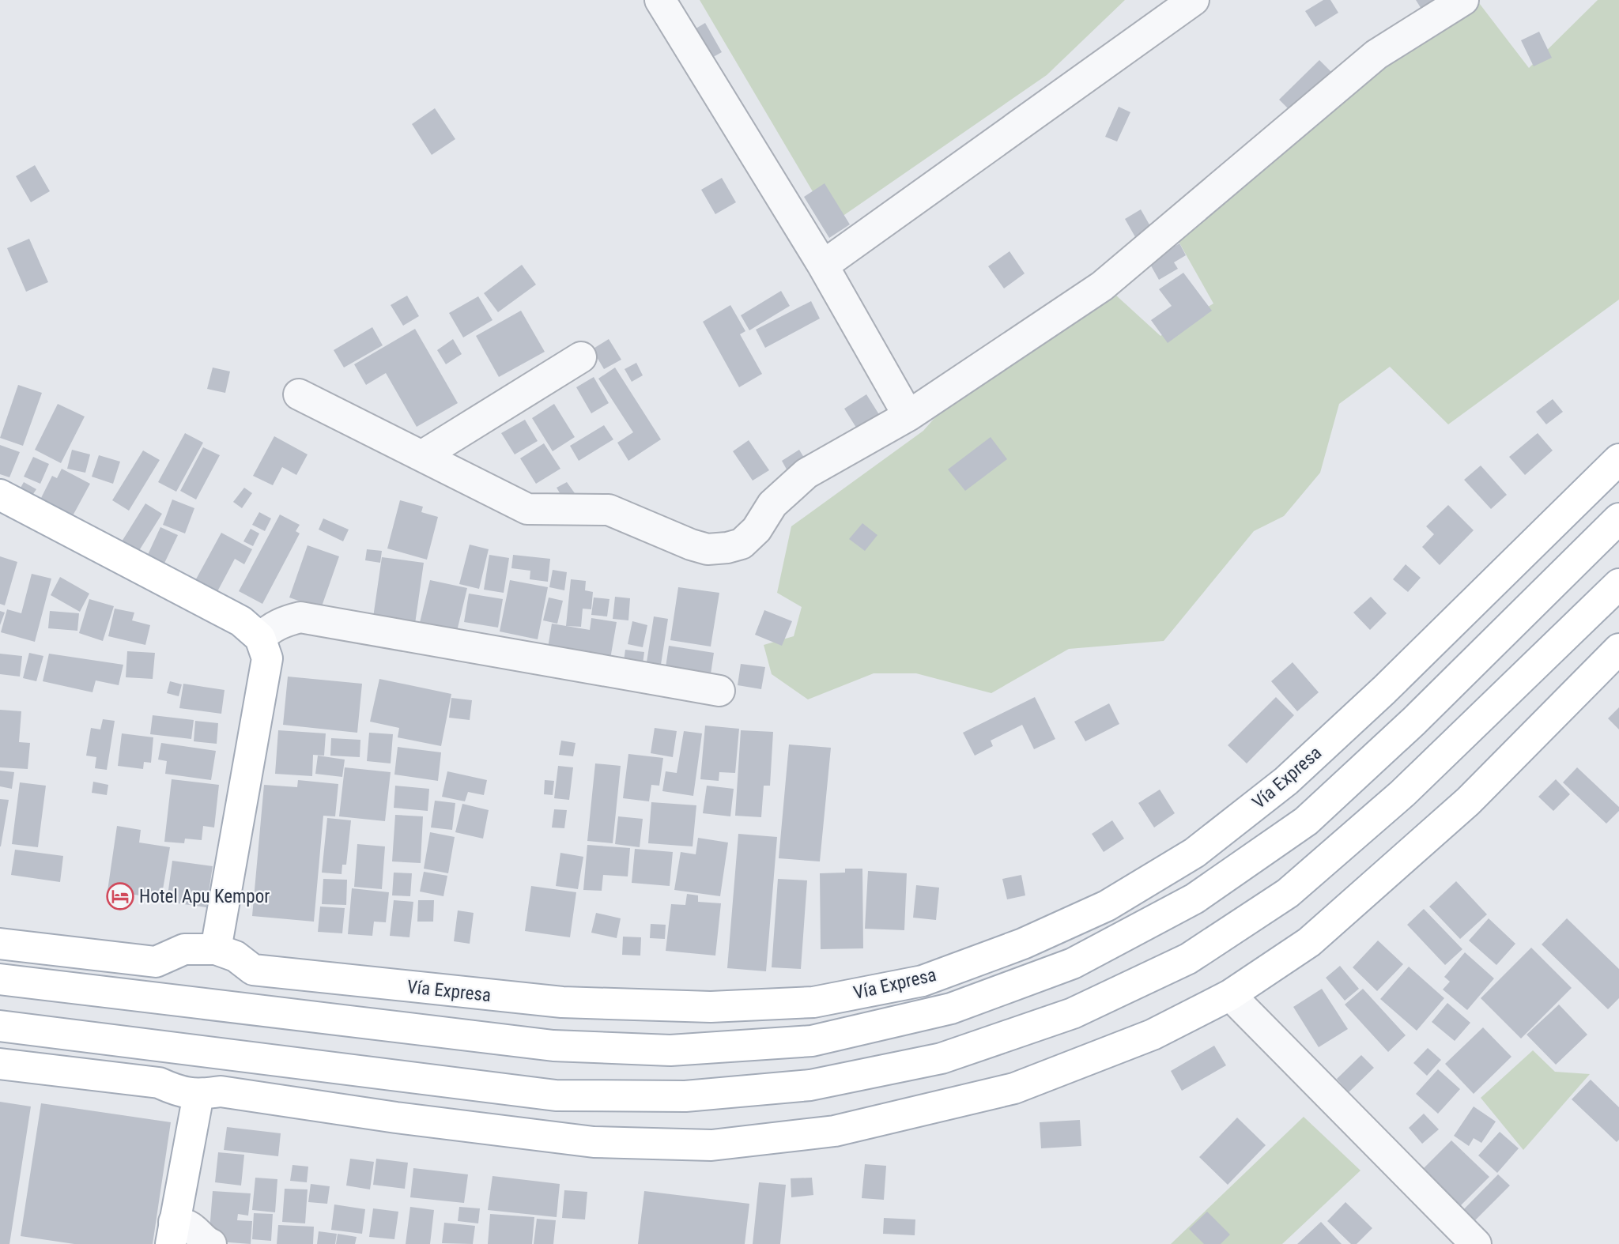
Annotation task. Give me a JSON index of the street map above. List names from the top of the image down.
{
  "streets": {
    "main road": ["Vía Expresa"]
  },
  "places": {
    "hotel": ["Hotel Apu Kempor"]
  }
}
